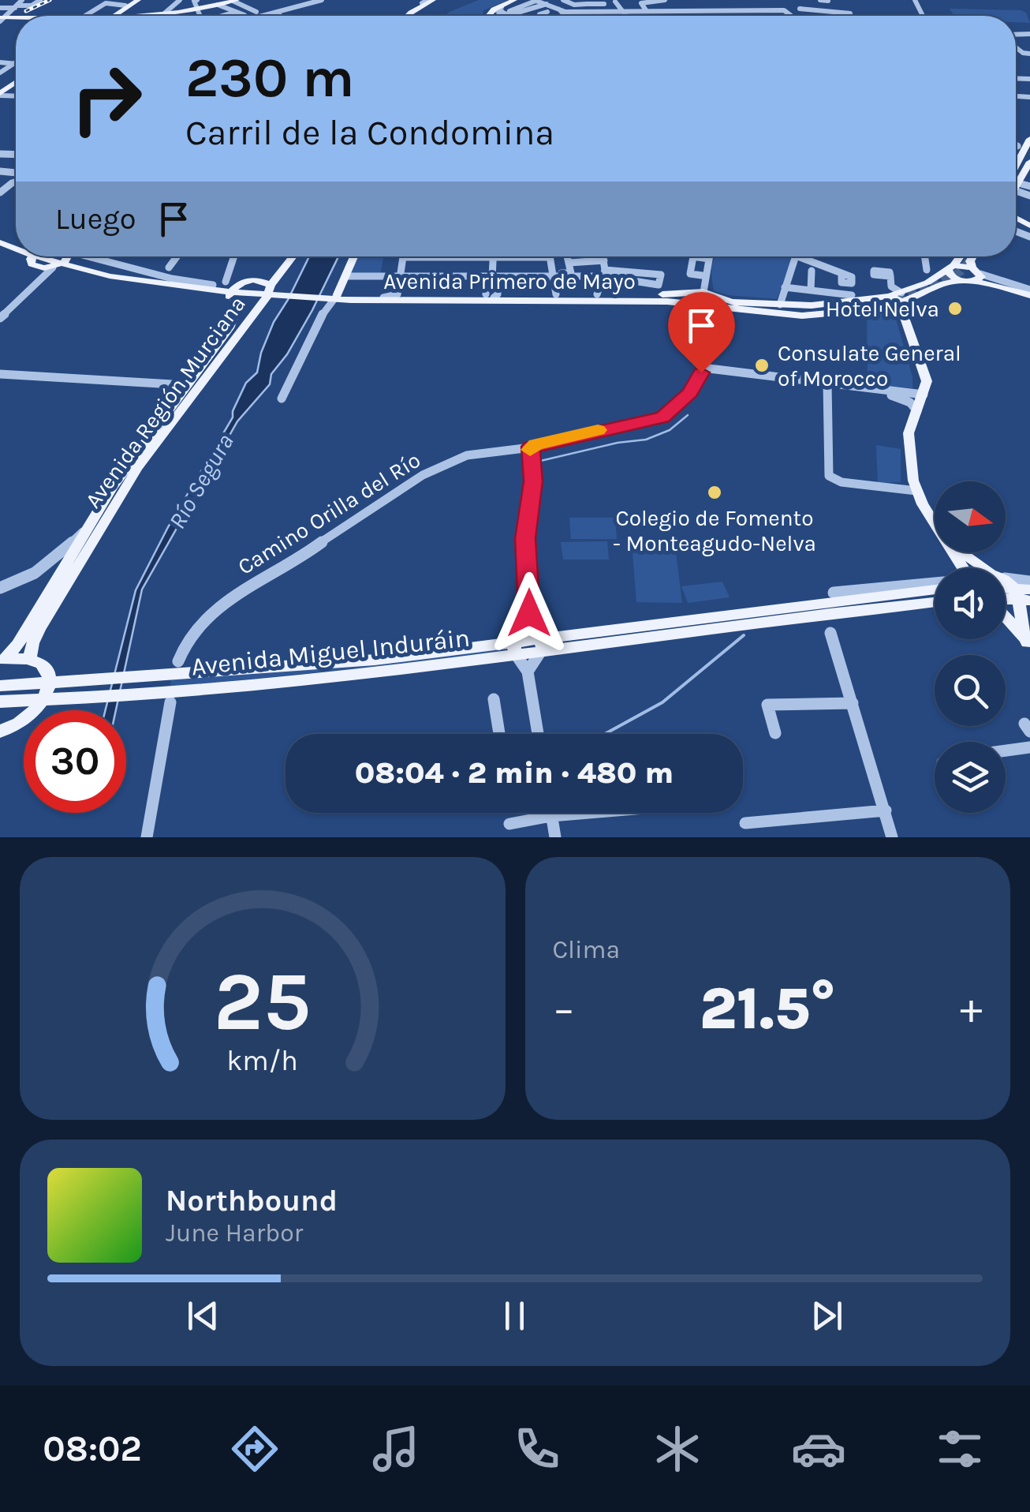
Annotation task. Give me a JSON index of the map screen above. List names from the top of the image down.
{
  "streets": {
    "main road": ["Avenida Primero de Mayo", "Avenida Región Murciana", "Avenida Miguel Induráin"],
    "street": ["Camino Orilla del Río"]
  },
  "water": ["Río Segura"],
  "places": ["Hotel Nelva", "Consulate General of Morocco", "Colegio de Fomento - Monteagudo-Nelva"],
  "north": "right",
  "page": {
    "turn": ["230 m", "Carril de la Condomina"],
    "then": "Luego",
    "limit": "30",
    "trip": "08:04 · 2 min · 480 m",
    "tile": "Clima",
    "heat": ["−", "21.5°", "+"],
    "song": ["Northbound", "June Harbor"],
    "tabs": "08:02",
    "gauge": ["25", "km/h"]
  }
}
